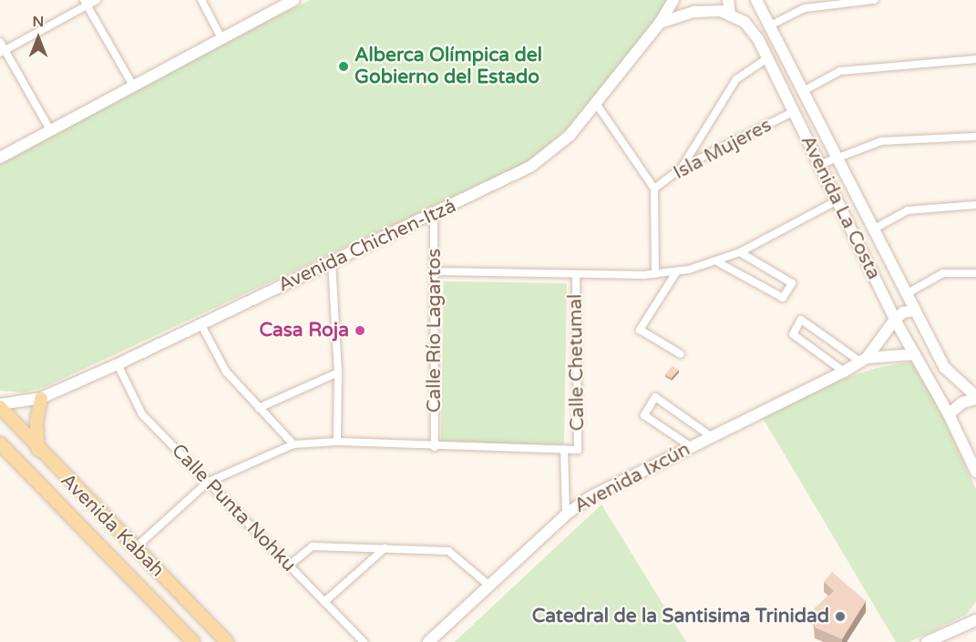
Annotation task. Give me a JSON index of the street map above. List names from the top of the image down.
{
  "streets": {
    "main road": [
      "Avenida La Costa",
      "Avenida Chichen-Itzá",
      "Avenida Ixcún",
      "Avenida Kabah"
    ],
    "street": [
      "Isla Mujeres",
      "Calle Río Lagartos",
      "Calle Chetumal",
      "Calle Punta Nohku"
    ]
  },
  "crossings": [
    ["Isla Mujeres", "Avenida La Costa"],
    ["Avenida La Costa", "Avenida Chichen-Itzá"],
    ["Avenida La Costa", "Avenida Ixcún"],
    ["Avenida Chichen-Itzá", "Calle Río Lagartos"],
    ["Avenida Chichen-Itzá", "Calle Punta Nohku"],
    ["Avenida Chichen-Itzá", "Avenida Kabah"]
  ],
  "places": ["Alberca Olímpica del Gobierno del Estado", "Casa Roja", "Catedral de la Santisima Trinidad"],
  "north": "top"
}
